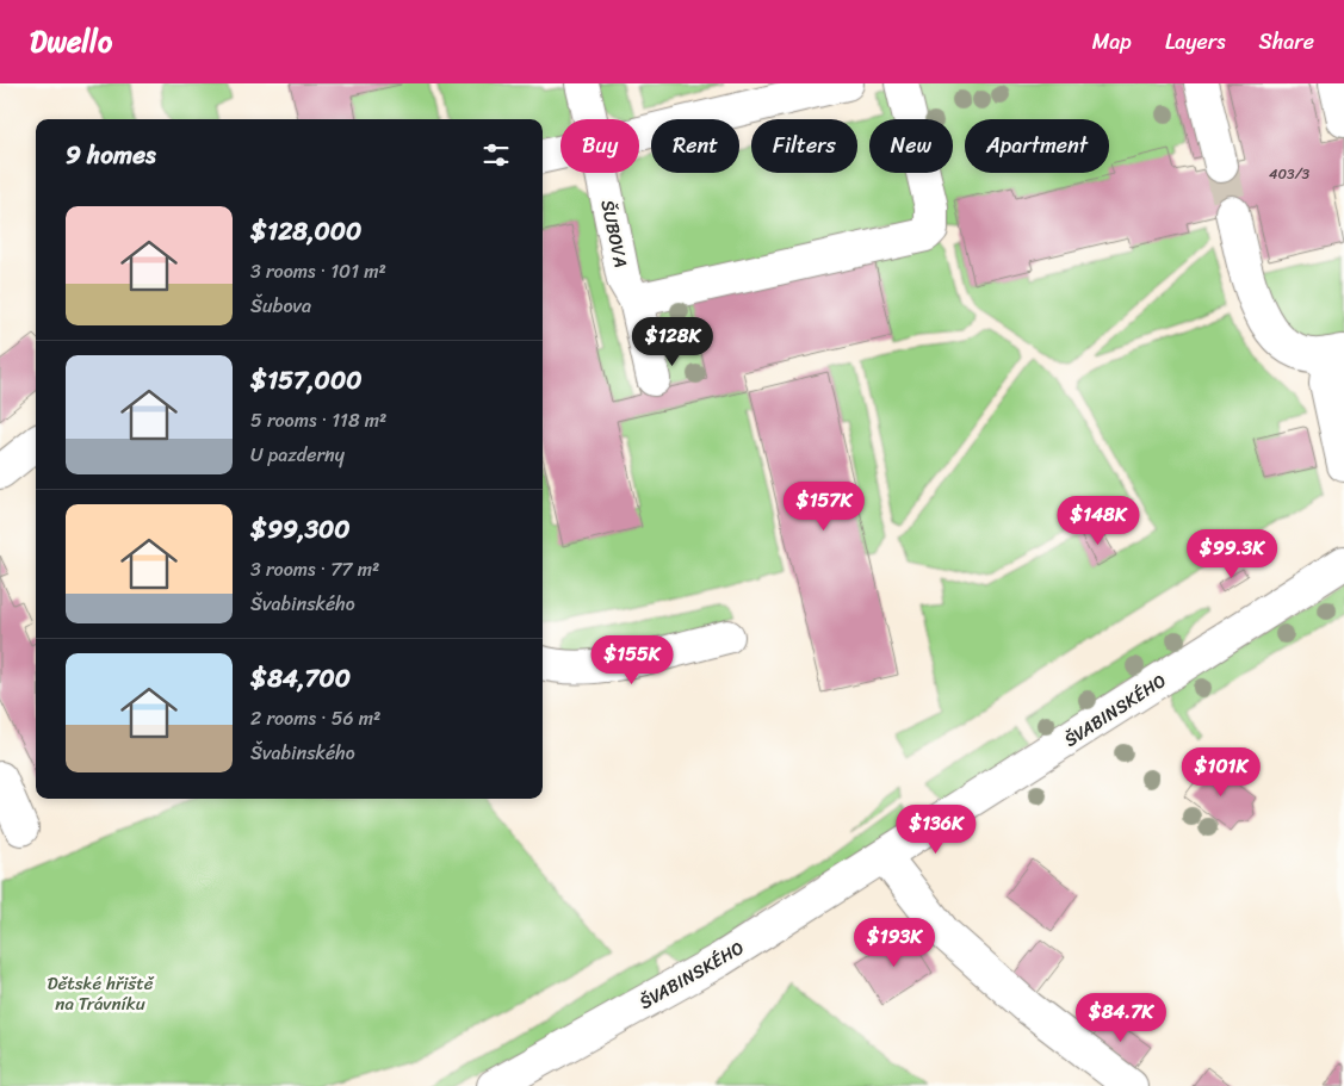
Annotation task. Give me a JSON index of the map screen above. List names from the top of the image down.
{
  "streets": {
    "street": ["ŠUBOVA", "ŠVABINSKÉHO"]
  },
  "parks": ["Dětské hřiště na Trávníku"],
  "house_numbers": ["403/3"],
  "page": {
    "header": "Dwello",
    "nav": ["Map", "Layers", "Share"],
    "chip": [
      "Buy",
      "Rent",
      "Filters",
      "New",
      "Apartment"
    ],
    "heading": "9 homes",
    "list": [
      {
        "name": "$128,000",
        "note": "3 rooms · 101 m² · Šubova"
      },
      {
        "name": "$157,000",
        "note": "5 rooms · 118 m² · U pazderny"
      },
      {
        "name": "$99,300",
        "note": "3 rooms · 77 m² · Švabinského"
      },
      {
        "name": "$84,700",
        "note": "2 rooms · 56 m² · Švabinského"
      }
    ],
    "price": [
      "$128K",
      "$157K",
      "$148K",
      "$99.3K",
      "$155K",
      "$101K",
      "$136K",
      "$193K",
      "$84.7K"
    ]
  }
}
